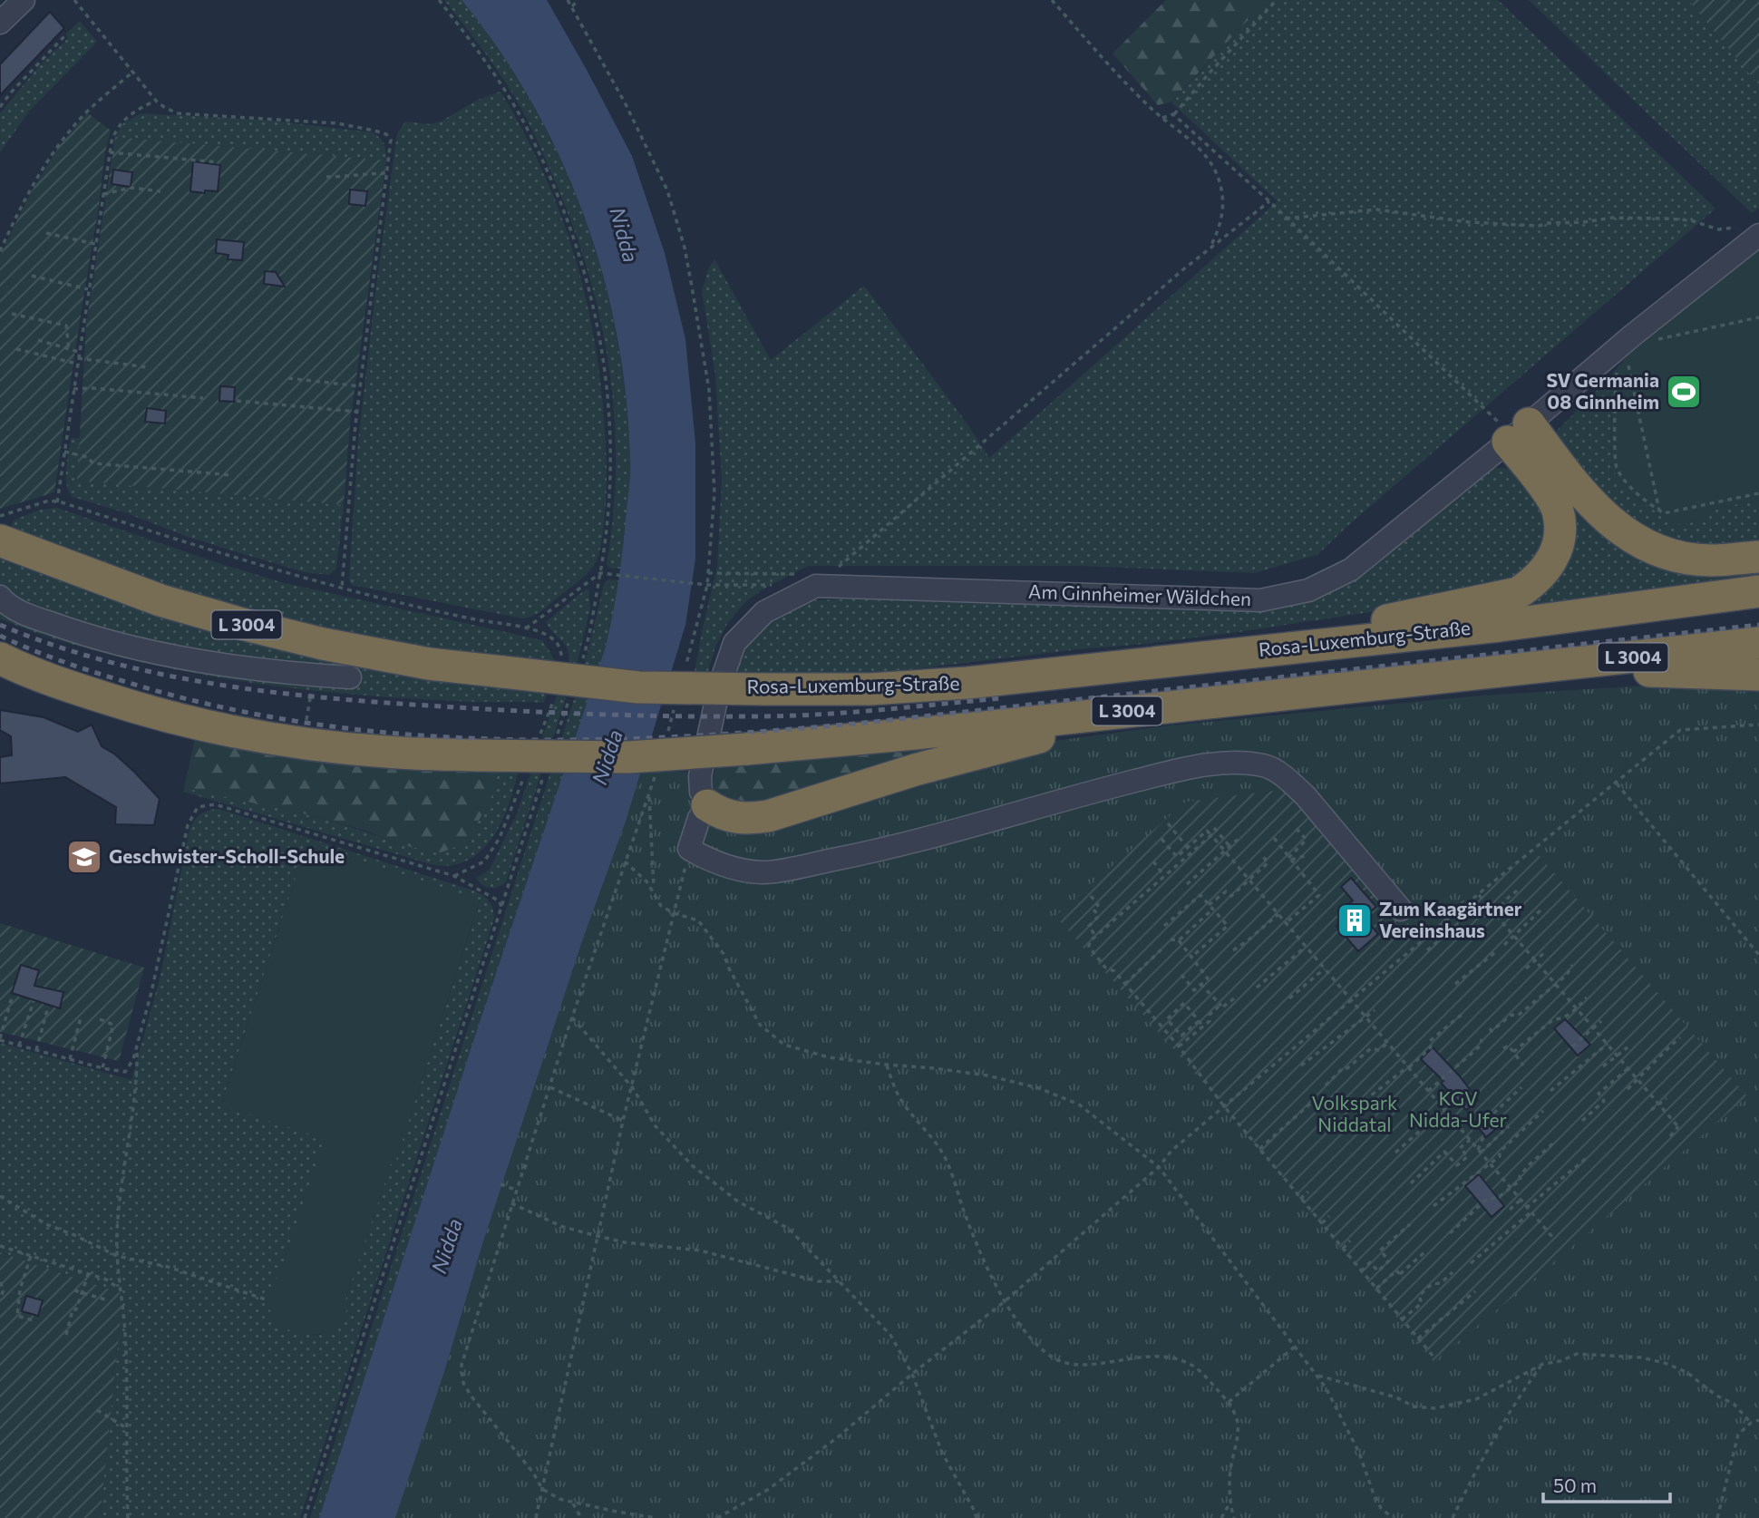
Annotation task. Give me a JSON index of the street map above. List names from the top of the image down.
{
  "streets": {
    "highway": ["L 3004", "Rosa-Luxemburg-Straße"],
    "street": ["Am Ginnheimer Wäldchen"]
  },
  "water": ["Nidda"],
  "parks": ["KGV Nidda-Ufer", "Volkspark Niddatal"],
  "places": {
    "sports": ["SV Germania 08 Ginnheim"],
    "school or university": ["Geschwister-Scholl-Schule"],
    "building": ["Zum Kaagärtner Vereinshaus"]
  },
  "scale_bar": "50 m"
}
